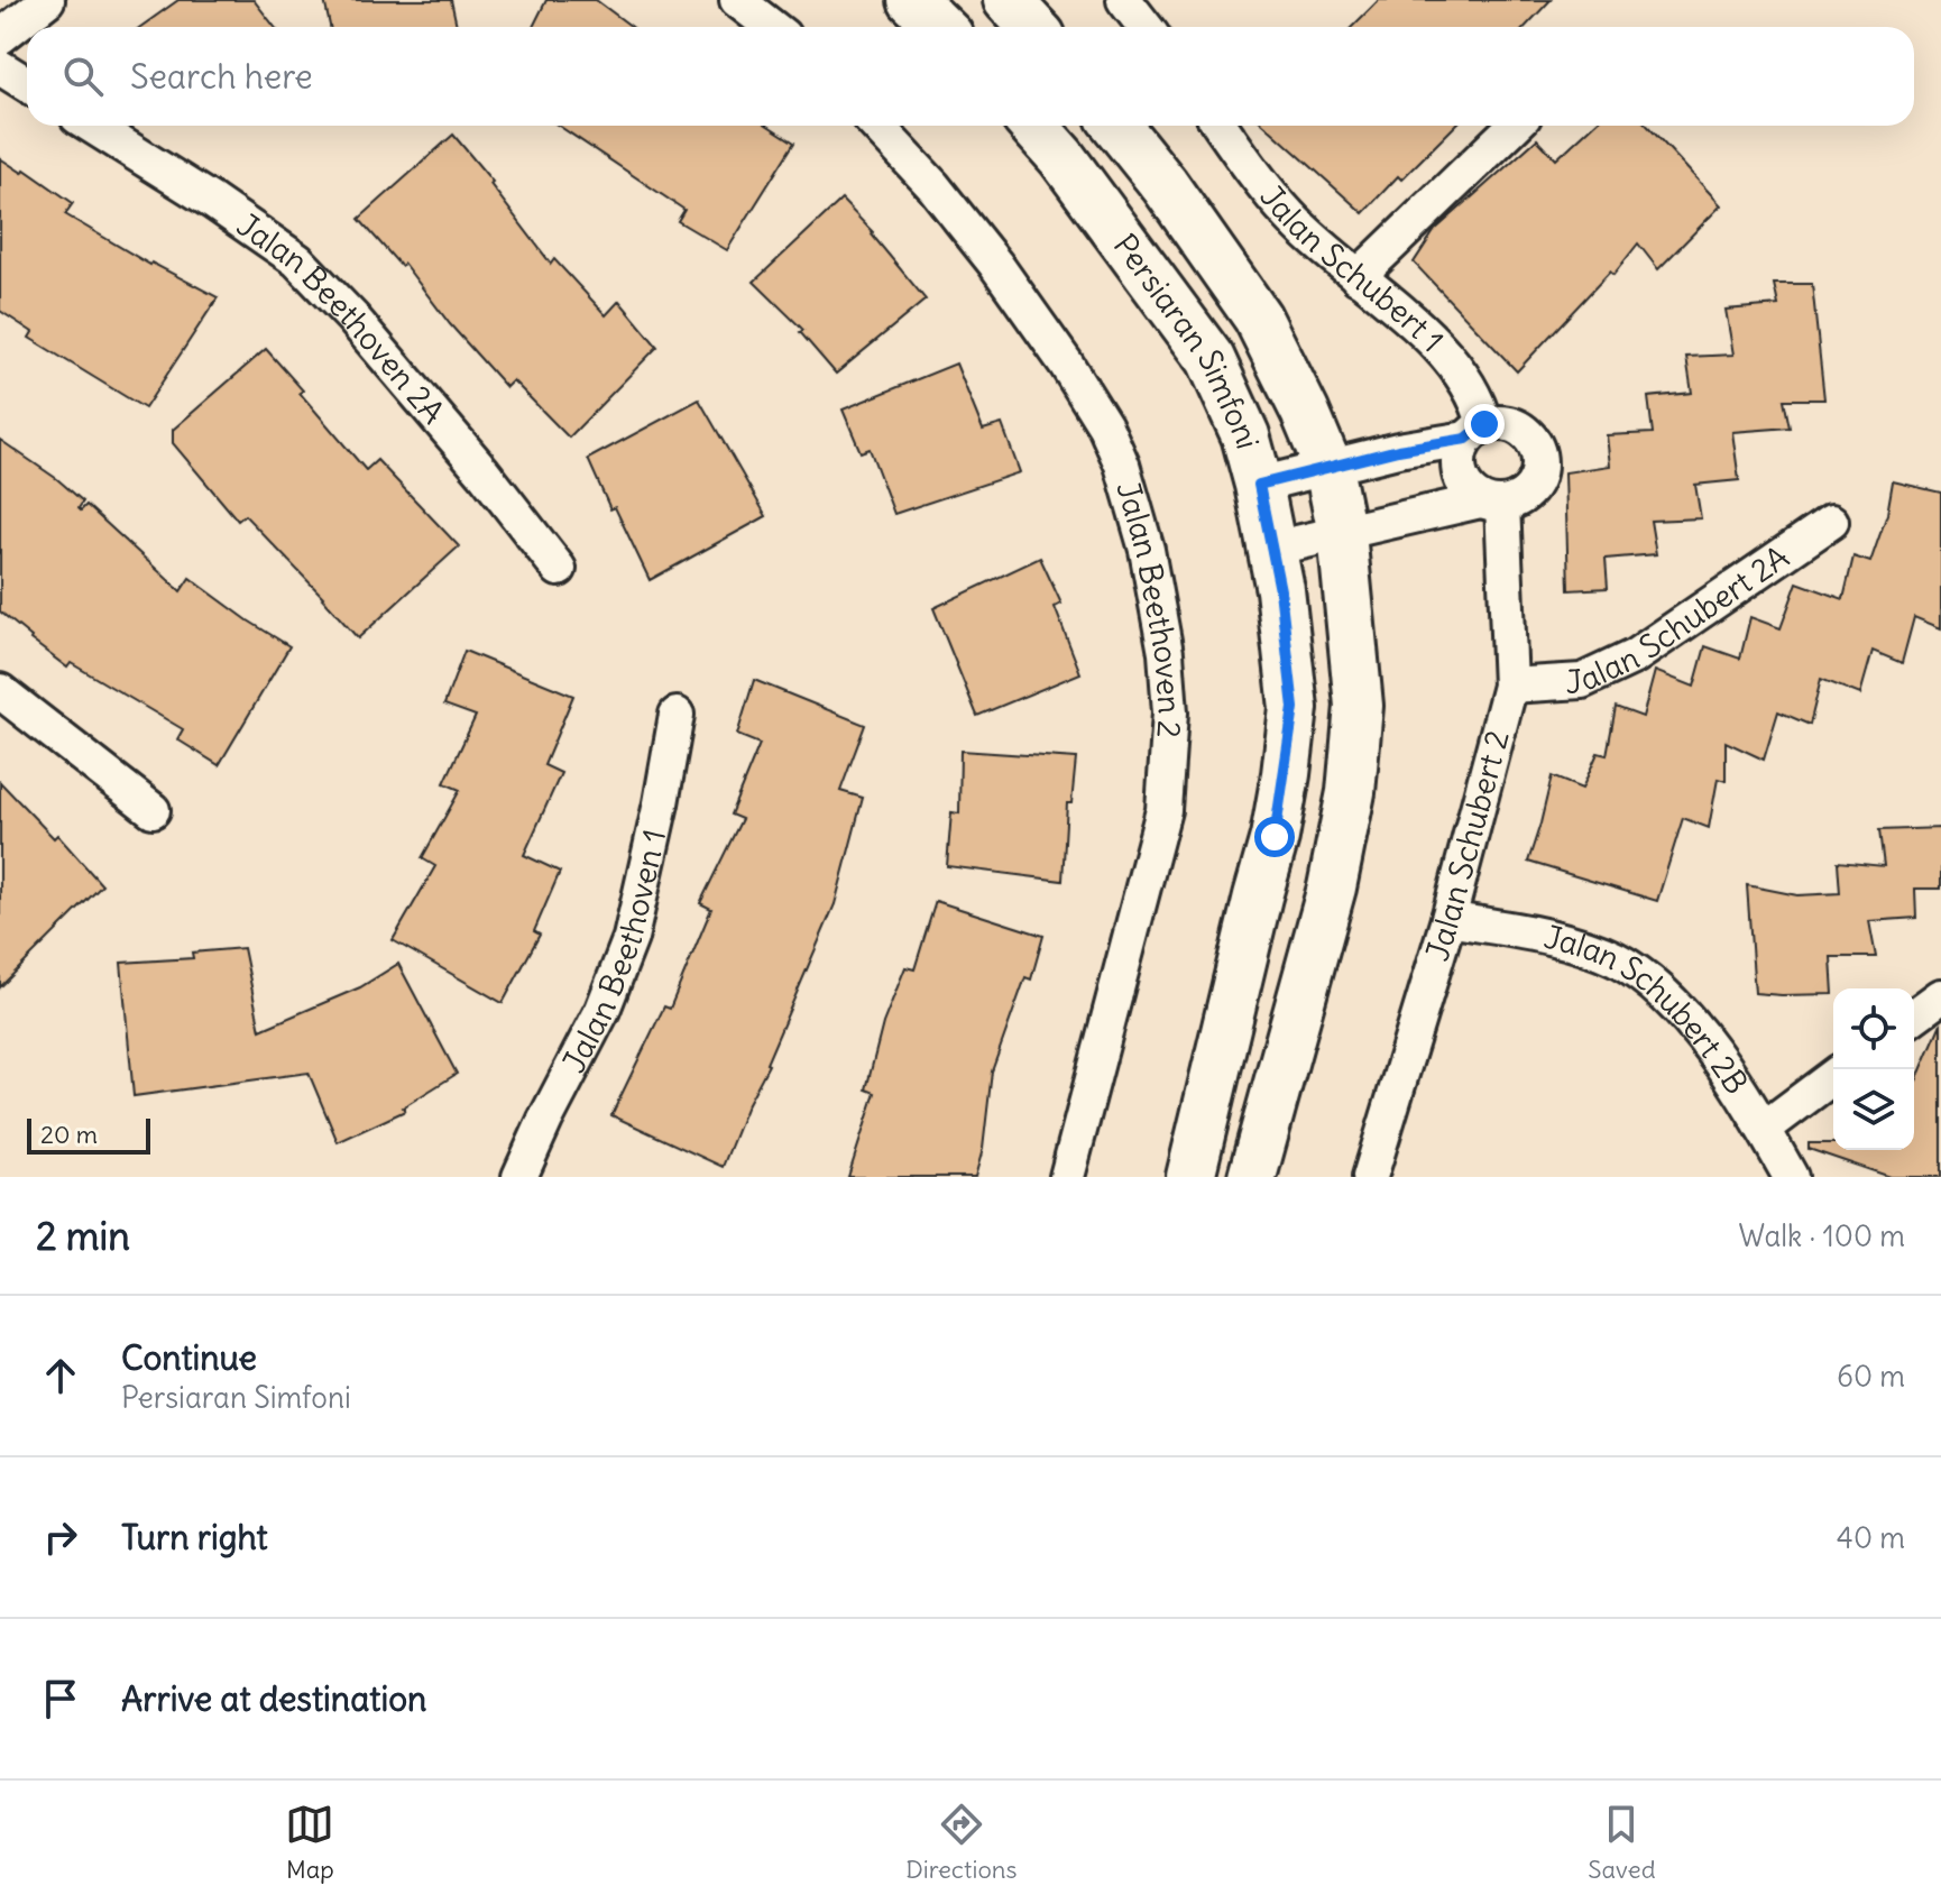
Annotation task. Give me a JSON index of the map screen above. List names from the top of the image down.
{
  "streets": {
    "street": [
      "Jalan Schubert 1",
      "Jalan Beethoven 2A",
      "Persiaran Simfoni",
      "Jalan Beethoven 2",
      "Jalan Schubert 2A",
      "Jalan Schubert 2",
      "Jalan Beethoven 1",
      "Jalan Schubert 2B"
    ]
  },
  "crossings": [
    ["Jalan Schubert 1", "Jalan Schubert 2"],
    ["Jalan Schubert 2A", "Jalan Schubert 2"],
    ["Jalan Schubert 2", "Jalan Schubert 2B"]
  ],
  "scale_bar": "20 m",
  "page": {
    "search": "Search here",
    "scale": "20 m",
    "heading": ["2 min", "Walk · 100 m"],
    "list": [
      ["Continue", "Persiaran Simfoni", "60 m"],
      ["Turn right", "40 m"],
      "Arrive at destination"
    ],
    "nav": ["Map", "Directions", "Saved"]
  }
}
